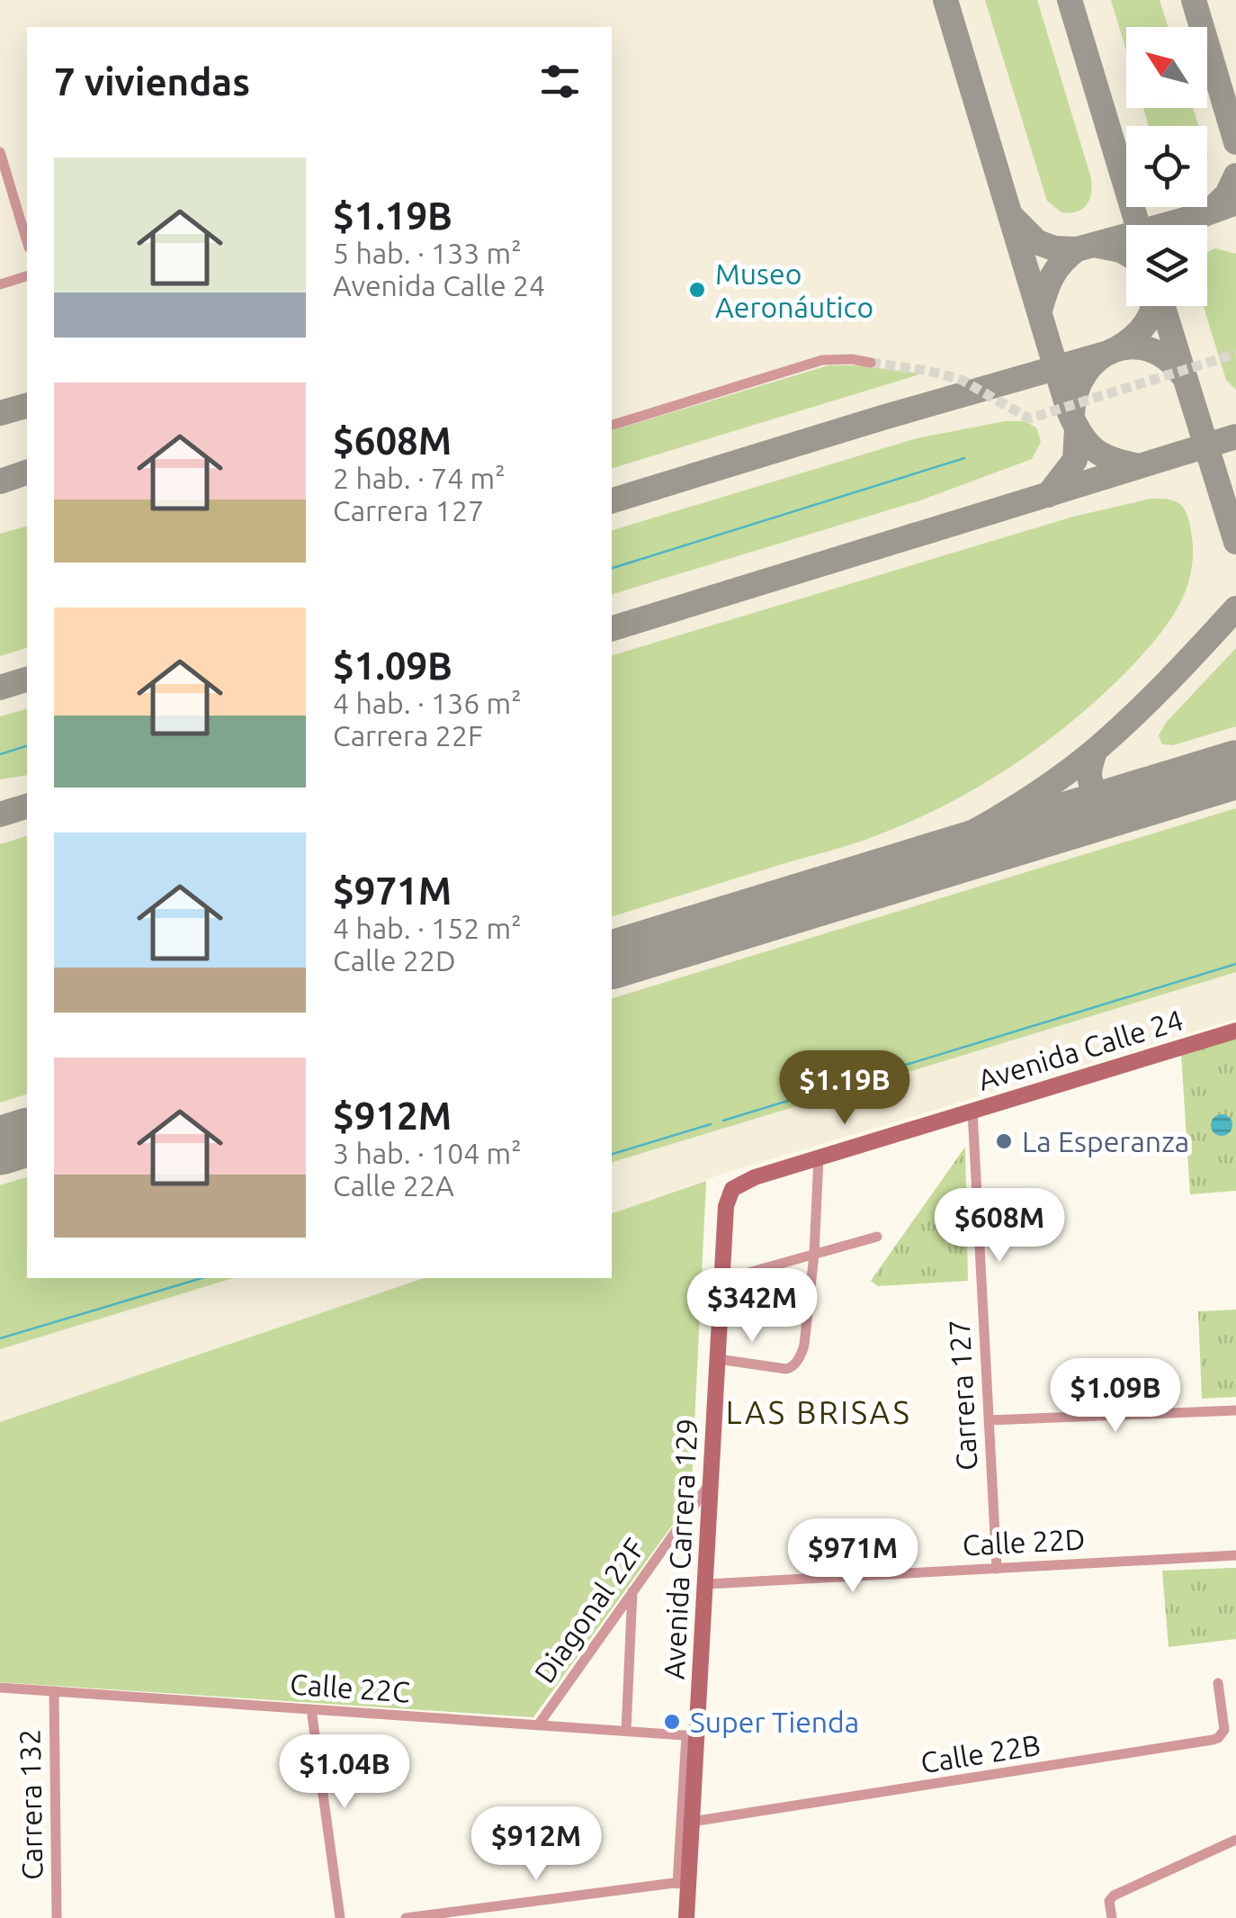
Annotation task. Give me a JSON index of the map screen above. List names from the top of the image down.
{
  "streets": {
    "main road": ["Avenida Calle 24", "Avenida Carrera 129"],
    "street": [
      "Carrera 127",
      "Calle 22D",
      "Diagonal 22F",
      "Calle 22C",
      "Calle 22B",
      "Carrera 132"
    ]
  },
  "crossings": [
    ["Avenida Calle 24", "Carrera 127"],
    ["Avenida Calle 24", "Avenida Carrera 129"],
    ["Carrera 127", "Calle 22D"],
    ["Calle 22D", "Avenida Carrera 129"],
    ["Avenida Carrera 129", "Diagonal 22F"],
    ["Avenida Carrera 129", "Calle 22C"],
    ["Avenida Carrera 129", "Calle 22B"],
    ["Diagonal 22F", "Calle 22C"],
    ["Calle 22C", "Carrera 132"]
  ],
  "districts": ["LAS BRISAS"],
  "places": ["Museo Aeronáutico", "La Esperanza", "Super Tienda"],
  "north": "top left",
  "page": {
    "heading": "7 viviendas",
    "list": [
      {
        "name": "$1.19B",
        "note": "5 hab. · 133 m² · Avenida Calle 24"
      },
      {
        "name": "$608M",
        "note": "2 hab. · 74 m² · Carrera 127"
      },
      {
        "name": "$1.09B",
        "note": "4 hab. · 136 m² · Carrera 22F"
      },
      {
        "name": "$971M",
        "note": "4 hab. · 152 m² · Calle 22D"
      },
      {
        "name": "$912M",
        "note": "3 hab. · 104 m² · Calle 22A"
      }
    ],
    "price": [
      "$1.19B",
      "$608M",
      "$342M",
      "$1.09B",
      "$971M",
      "$1.04B",
      "$912M"
    ]
  }
}
